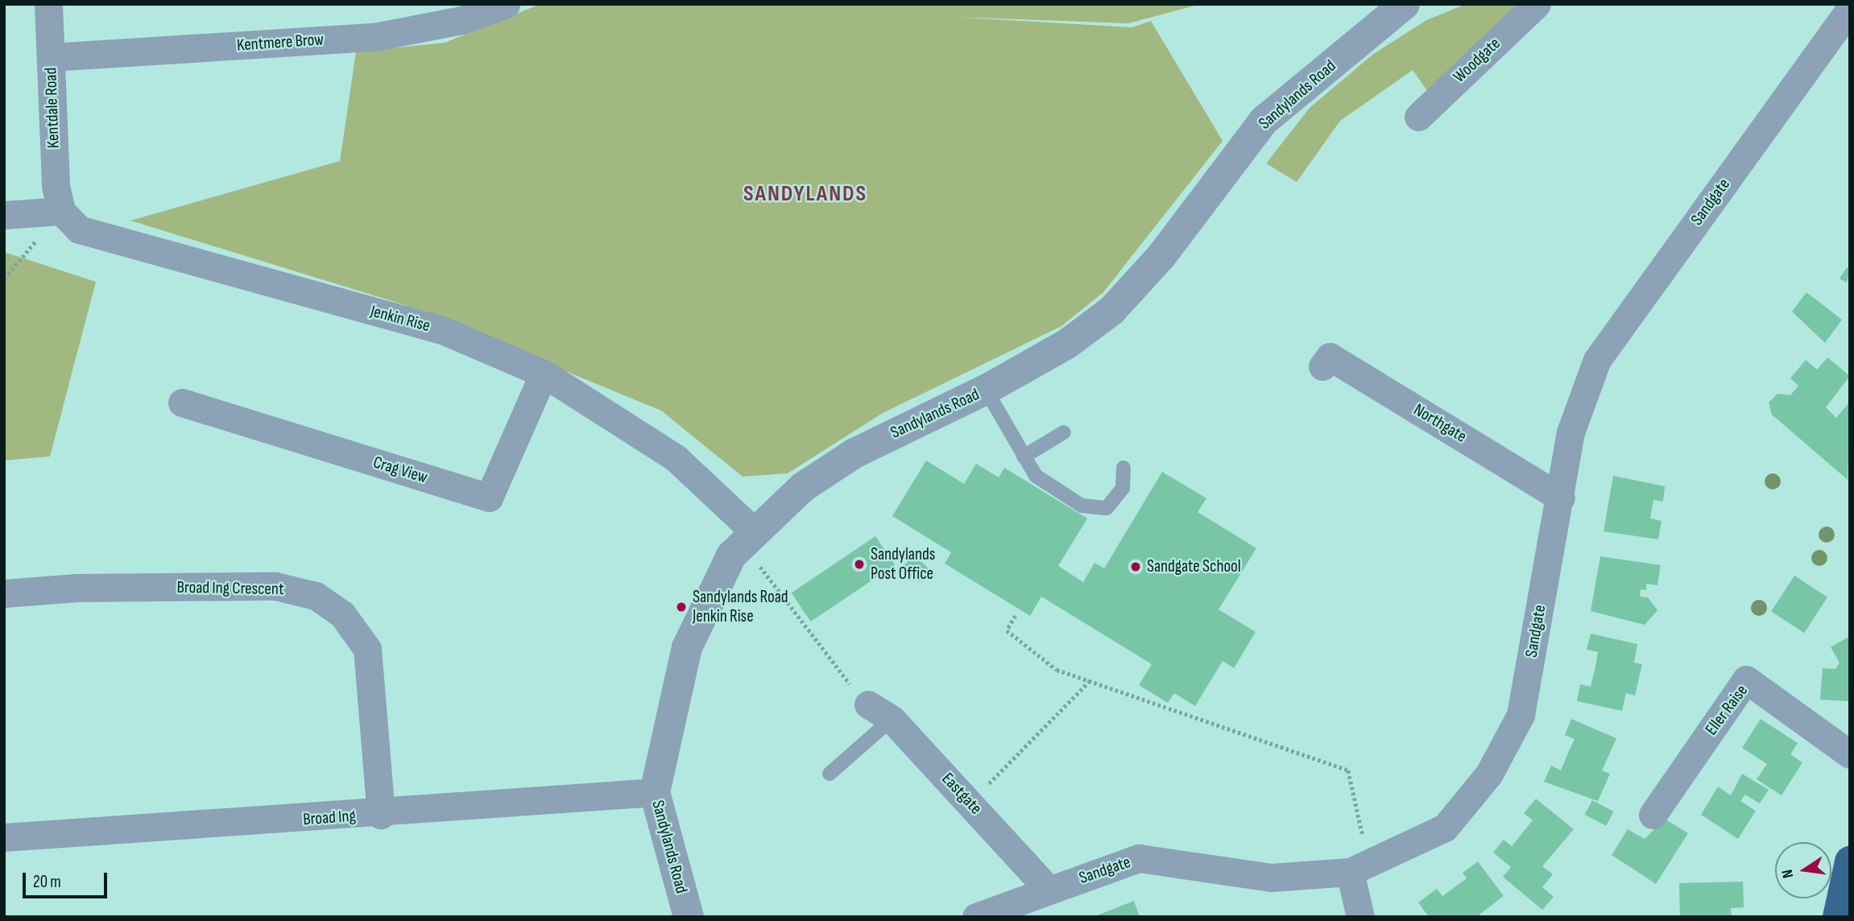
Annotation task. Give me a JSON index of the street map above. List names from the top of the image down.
{
  "streets": {
    "street": [
      "Kentmere Brow",
      "Woodgate",
      "Sandylands Road",
      "Kentdale Road",
      "Sandgate",
      "Jenkin Rise",
      "Northgate",
      "Crag View",
      "Broad Ing Crescent",
      "Eller Raise",
      "Eastgate",
      "Broad Ing"
    ]
  },
  "crossings": [
    ["Kentmere Brow", "Kentdale Road"],
    ["Sandylands Road", "Jenkin Rise"],
    ["Sandylands Road", "Broad Ing"],
    ["Kentdale Road", "Jenkin Rise"],
    ["Sandgate", "Northgate"],
    ["Sandgate", "Eastgate"],
    ["Jenkin Rise", "Crag View"],
    ["Broad Ing Crescent", "Broad Ing"]
  ],
  "districts": ["SANDYLANDS"],
  "places": ["Sandylands Post Office", "Sandgate School", "Sandylands Road Jenkin Rise"],
  "scale_bar": "20 m",
  "north": "left"
}
